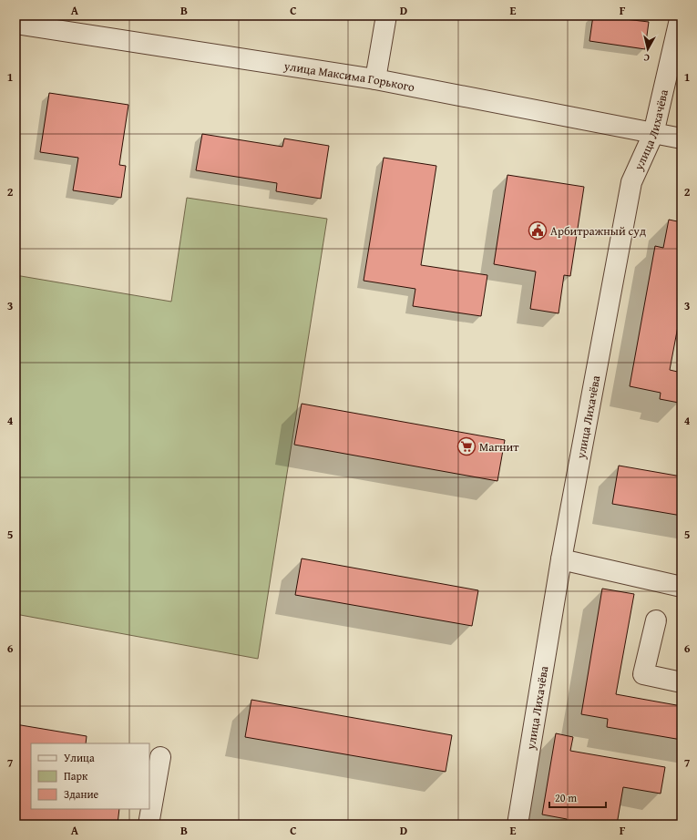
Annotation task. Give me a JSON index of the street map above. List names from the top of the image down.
{
  "streets": {
    "street": ["улица Максима Горького", "улица Лихачёва"]
  },
  "crossings": [
    ["улица Максима Горького", "улица Лихачёва"]
  ],
  "places": {
    "public building": ["Арбитражный суд"],
    "supermarket": ["Магнит"]
  },
  "legend": ["Улица", "Парк", "Здание"],
  "scale_bar": "20 m",
  "north": "bottom",
  "grid": {
    "columns": [
      "A",
      "B",
      "C",
      "D",
      "E",
      "F"
    ],
    "rows": [
      "1",
      "2",
      "3",
      "4",
      "5",
      "6",
      "7"
    ]
  }
}
